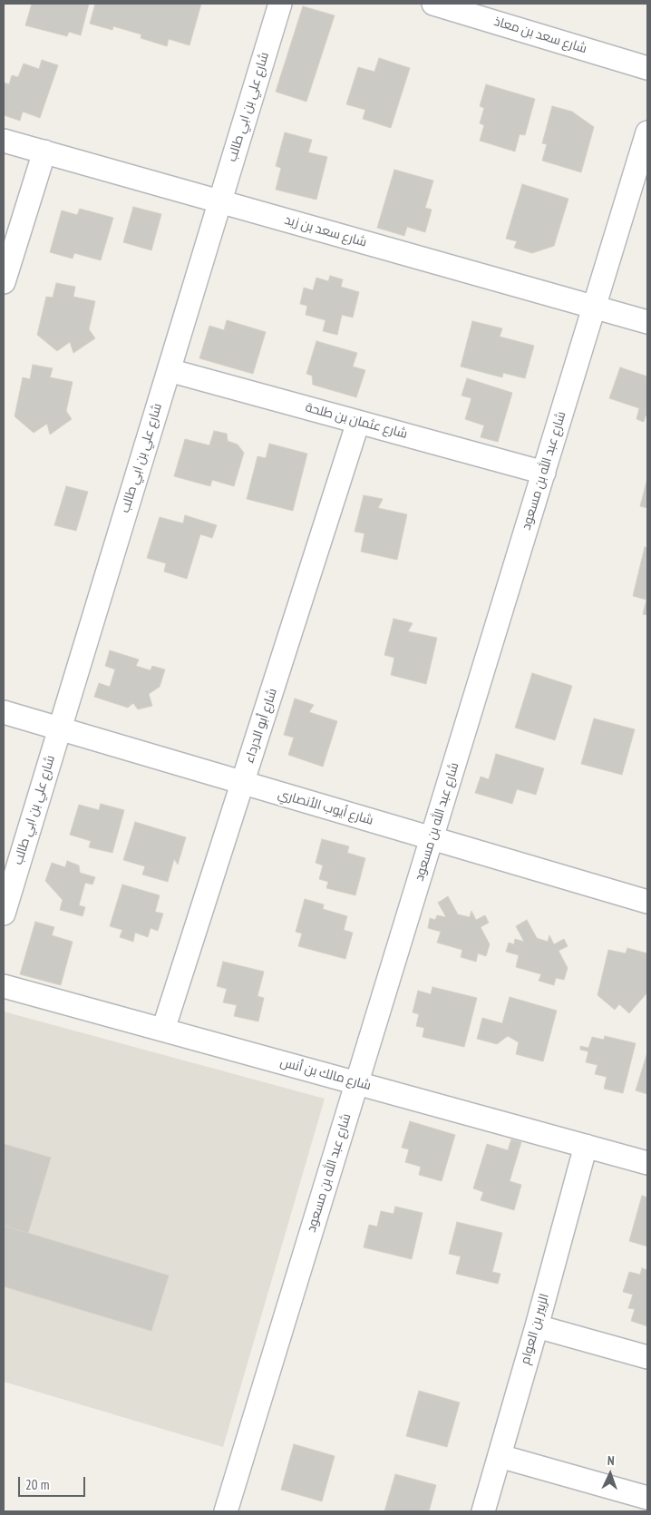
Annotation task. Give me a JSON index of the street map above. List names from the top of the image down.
{
  "streets": {
    "street": [
      "شارع سعد بن معاذ",
      "شارع علي بن ابي طالب",
      "شارع سعد بن زيد",
      "شارع عثمان بن طلحة",
      "شارع عبد الله بن مسعود",
      "شارع أبو الدرداء",
      "شارع أيوب الأنصاري",
      "شارع مالك بن أنس",
      "الزبير بن العوام"
    ]
  },
  "crossings": [
    ["شارع علي بن ابي طالب", "شارع سعد بن زيد"],
    ["شارع علي بن ابي طالب", "شارع عثمان بن طلحة"],
    ["شارع علي بن ابي طالب", "شارع أيوب الأنصاري"],
    ["شارع سعد بن زيد", "شارع عبد الله بن مسعود"],
    ["شارع عثمان بن طلحة", "شارع عبد الله بن مسعود"],
    ["شارع عثمان بن طلحة", "شارع أبو الدرداء"],
    ["شارع عبد الله بن مسعود", "شارع أيوب الأنصاري"],
    ["شارع عبد الله بن مسعود", "شارع مالك بن أنس"],
    ["شارع أبو الدرداء", "شارع أيوب الأنصاري"],
    ["شارع أبو الدرداء", "شارع مالك بن أنس"],
    ["شارع مالك بن أنس", "الزبير بن العوام"]
  ],
  "scale_bar": "20 m",
  "north": "top"
}
